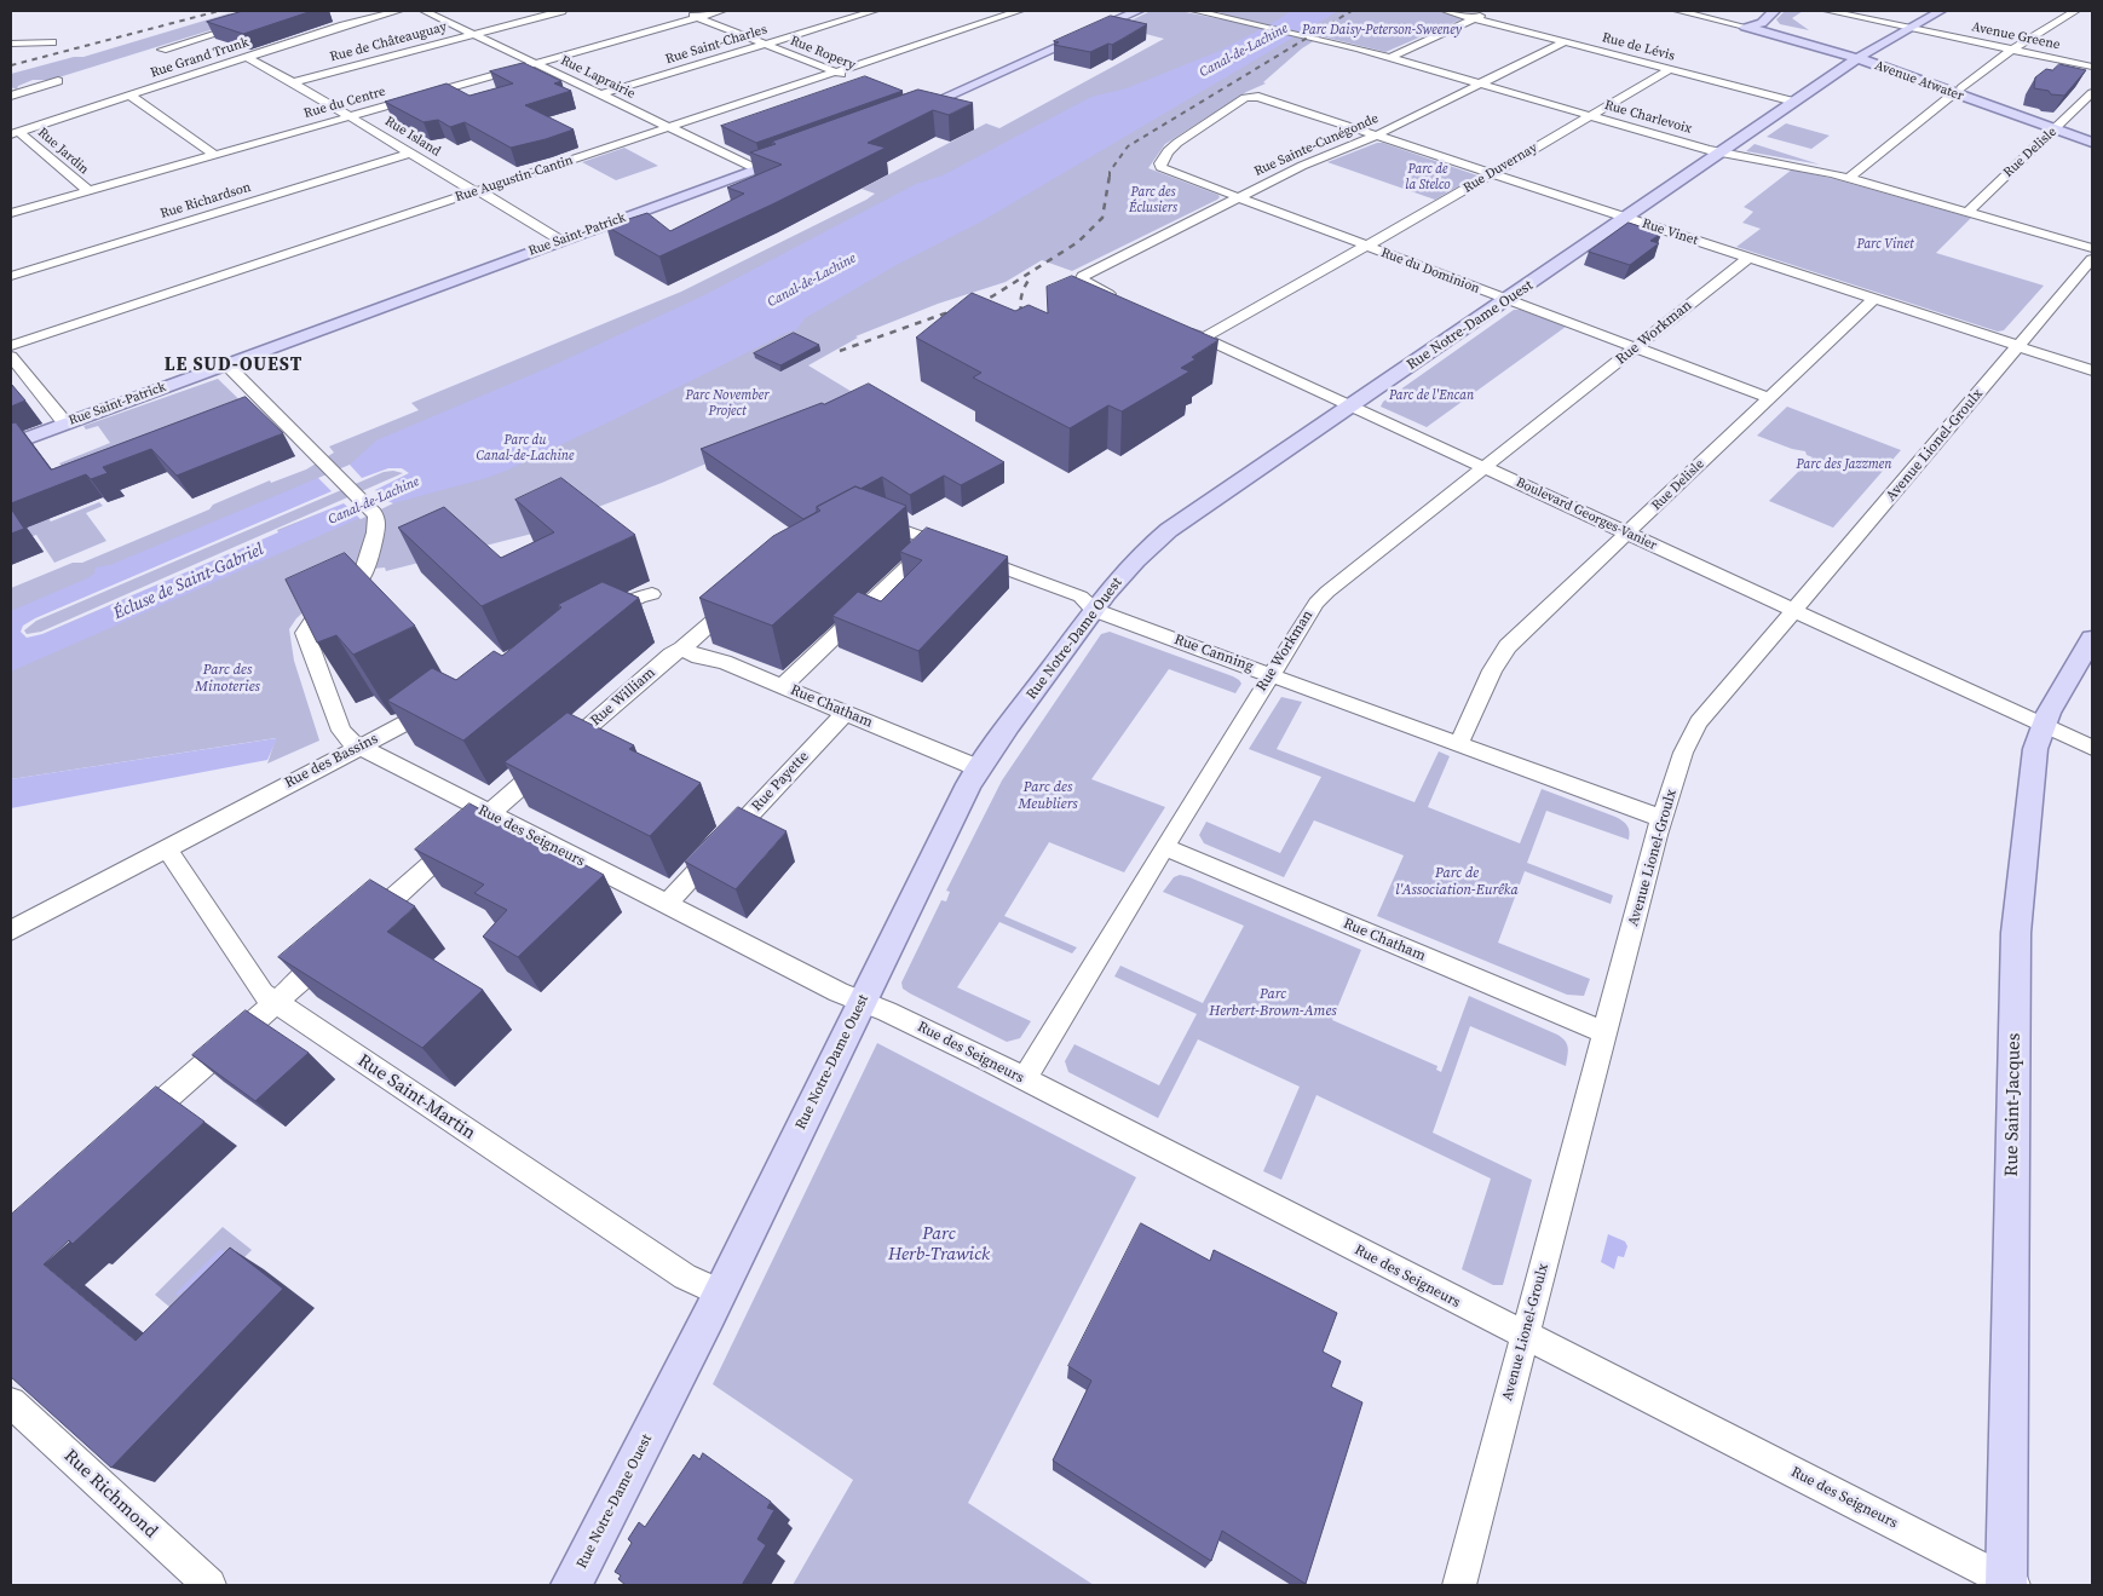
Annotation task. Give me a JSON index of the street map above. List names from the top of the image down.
{
  "streets": {
    "main road": [
      "Avenue Atwater",
      "Rue Saint-Patrick",
      "Rue Notre-Dame Ouest",
      "Rue Saint-Jacques"
    ],
    "street": [
      "Avenue Greene",
      "Rue de Châteauguay",
      "Rue Saint-Charles",
      "Rue de Lévis",
      "Rue Ropery",
      "Rue Grand Trunk",
      "Rue Laprairie",
      "Rue du Centre",
      "Rue Charlevoix",
      "Rue Island",
      "Rue Sainte-Cunégonde",
      "Rue Jardin",
      "Rue Delisle",
      "Rue Duvernay",
      "Rue Augustin-Cantin",
      "Rue Richardson",
      "Rue Vinet",
      "Rue du Dominion",
      "Rue Workman",
      "Avenue Lionel-Groulx",
      "Boulevard Georges-Vanier",
      "Rue Canning",
      "Rue William",
      "Rue Chatham",
      "Rue des Bassins",
      "Rue Payette",
      "Rue des Seigneurs",
      "Rue Saint-Martin",
      "Rue Richmond"
    ]
  },
  "crossings": [
    ["Avenue Greene", "Rue Notre-Dame Ouest"],
    ["Rue de Châteauguay", "Rue Laprairie"],
    ["Rue de Châteauguay", "Rue Island"],
    ["Rue Saint-Charles", "Rue Ropery"],
    ["Rue Saint-Charles", "Rue Laprairie"],
    ["Rue de Lévis", "Rue Sainte-Cunégonde"],
    ["Rue de Lévis", "Rue Duvernay"],
    ["Rue de Lévis", "Rue Notre-Dame Ouest"],
    ["Rue Ropery", "Rue du Centre"],
    ["Rue Ropery", "Rue Augustin-Cantin"],
    ["Rue Grand Trunk", "Rue Island"],
    ["Rue Grand Trunk", "Rue Jardin"],
    ["Rue Laprairie", "Rue du Centre"],
    ["Rue Laprairie", "Rue Augustin-Cantin"],
    ["Rue Laprairie", "Rue Saint-Patrick"],
    ["Avenue Atwater", "Rue Delisle"],
    ["Avenue Atwater", "Rue Notre-Dame Ouest"],
    ["Rue du Centre", "Rue Island"],
    ["Rue du Centre", "Rue Jardin"],
    ["Rue Charlevoix", "Rue Sainte-Cunégonde"],
    ["Rue Charlevoix", "Rue Delisle"],
    ["Rue Charlevoix", "Rue Duvernay"],
    ["Rue Charlevoix", "Rue Notre-Dame Ouest"],
    ["Rue Island", "Rue Augustin-Cantin"],
    ["Rue Island", "Rue Richardson"],
    ["Rue Island", "Rue Saint-Patrick"],
    ["Rue Sainte-Cunégonde", "Rue Vinet"],
    ["Rue Sainte-Cunégonde", "Rue du Dominion"],
    ["Rue Delisle", "Rue Vinet"],
    ["Rue Delisle", "Rue du Dominion"],
    ["Rue Delisle", "Boulevard Georges-Vanier"],
    ["Rue Delisle", "Rue Canning"],
    ["Rue Duvernay", "Rue Vinet"],
    ["Rue Duvernay", "Rue du Dominion"],
    ["Rue Duvernay", "Boulevard Georges-Vanier"],
    ["Rue Vinet", "Rue du Dominion"],
    ["Rue Vinet", "Rue Notre-Dame Ouest"],
    ["Rue Vinet", "Rue Workman"],
    ["Rue Vinet", "Avenue Lionel-Groulx"],
    ["Rue Saint-Patrick", "Rue des Seigneurs"],
    ["Rue du Dominion", "Rue Notre-Dame Ouest"],
    ["Rue du Dominion", "Rue Workman"],
    ["Rue Notre-Dame Ouest", "Boulevard Georges-Vanier"],
    ["Rue Notre-Dame Ouest", "Rue Canning"],
    ["Rue Notre-Dame Ouest", "Rue Chatham"],
    ["Rue Notre-Dame Ouest", "Rue des Seigneurs"],
    ["Rue Notre-Dame Ouest", "Rue Saint-Martin"],
    ["Rue Workman", "Boulevard Georges-Vanier"],
    ["Rue Workman", "Rue Canning"],
    ["Rue Workman", "Rue Chatham"],
    ["Rue Workman", "Rue des Seigneurs"],
    ["Avenue Lionel-Groulx", "Boulevard Georges-Vanier"],
    ["Avenue Lionel-Groulx", "Rue Canning"],
    ["Avenue Lionel-Groulx", "Rue Chatham"],
    ["Avenue Lionel-Groulx", "Rue des Seigneurs"],
    ["Boulevard Georges-Vanier", "Rue Saint-Jacques"],
    ["Rue William", "Rue Chatham"],
    ["Rue William", "Rue des Seigneurs"],
    ["Rue Chatham", "Rue Payette"],
    ["Rue des Bassins", "Rue des Seigneurs"],
    ["Rue des Bassins", "Rue Saint-Martin"],
    ["Rue Payette", "Rue des Seigneurs"],
    ["Rue des Seigneurs", "Rue Saint-Jacques"]
  ],
  "districts": ["LE SUD-OUEST"],
  "water": ["Canal-de-Lachine", "Écluse de Saint-Gabriel"],
  "parks": [
    "Parc Daisy-Peterson-Sweeney",
    "Parc de la Stelco",
    "Parc des Éclusiers",
    "Parc Vinet",
    "Parc November Project",
    "Parc de l'Encan",
    "Parc du Canal-de-Lachine",
    "Parc des Jazzmen",
    "Parc des Minoteries",
    "Parc des Meubliers",
    "Parc de l'Association-Eurêka",
    "Parc Herbert-Brown-Ames",
    "Parc Herb-Trawick"
  ]
}
